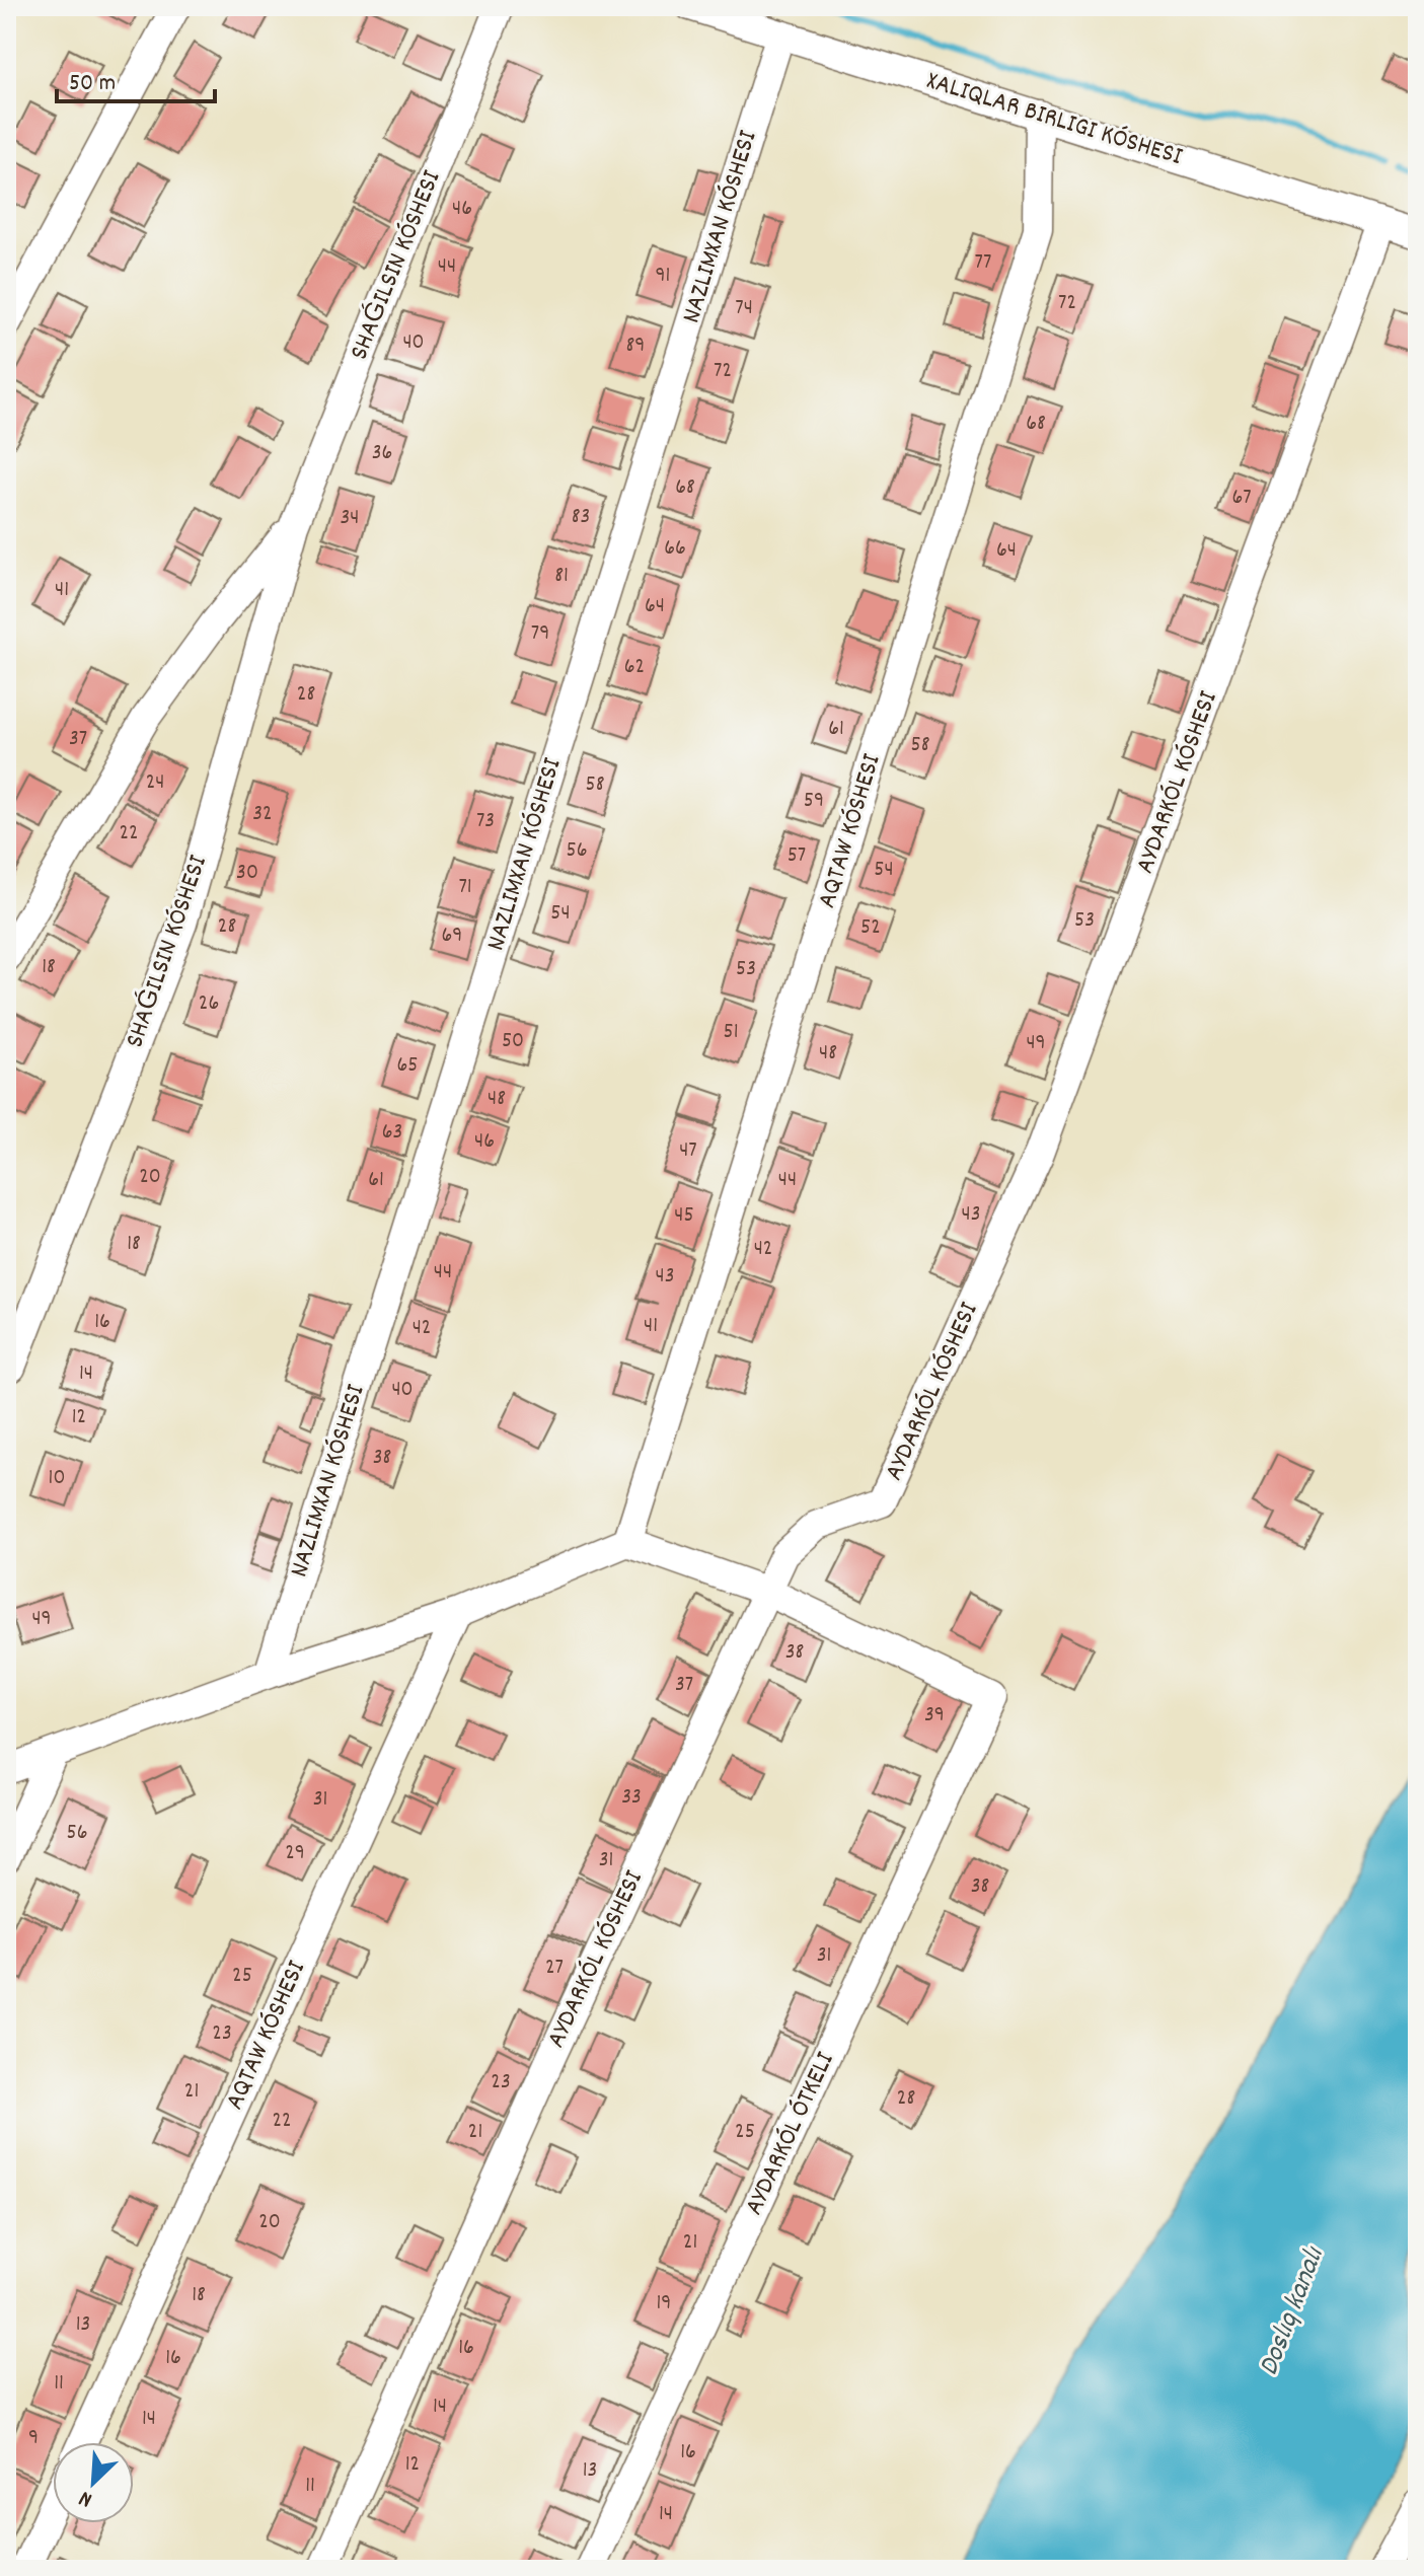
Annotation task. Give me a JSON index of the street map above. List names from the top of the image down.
{
  "streets": {
    "street": ["AYDARKÓL KÓSHESI", "AQTAW KÓSHESI", "AYDARKÓL ÓTKELI"]
  },
  "crossings": [
    ["AYDARKÓL KÓSHESI", "AYDARKÓL ÓTKELI"]
  ],
  "water": ["Doslıq kanalı"],
  "house_numbers": [
    "46",
    "77",
    "44",
    "91",
    "72",
    "74",
    "40",
    "89",
    "72",
    "68",
    "36",
    "68",
    "67",
    "83",
    "34",
    "66",
    "64",
    "81",
    "41",
    "64",
    "79",
    "62",
    "28",
    "61",
    "37",
    "58",
    "24",
    "58",
    "59",
    "32",
    "73",
    "22",
    "56",
    "57",
    "54",
    "30",
    "71",
    "54",
    "53",
    "28",
    "52",
    "69",
    "18",
    "53",
    "26",
    "51",
    "50",
    "49",
    "48",
    "65",
    "48",
    "63",
    "46",
    "47",
    "20",
    "61",
    "44",
    "43",
    "45",
    "18",
    "42",
    "44",
    "43",
    "16",
    "41",
    "42",
    "14",
    "40",
    "12",
    "38",
    "10",
    "49",
    "38",
    "37",
    "39",
    "33",
    "31",
    "56",
    "29",
    "31",
    "38",
    "31",
    "27",
    "25",
    "23",
    "23",
    "21",
    "28",
    "22",
    "21",
    "25",
    "20",
    "21",
    "18",
    "19",
    "13",
    "16",
    "16",
    "11",
    "14",
    "14",
    "9",
    "16",
    "12",
    "13",
    "11",
    "14"
  ],
  "scale_bar": "50 m",
  "north": "bottom left"
}
